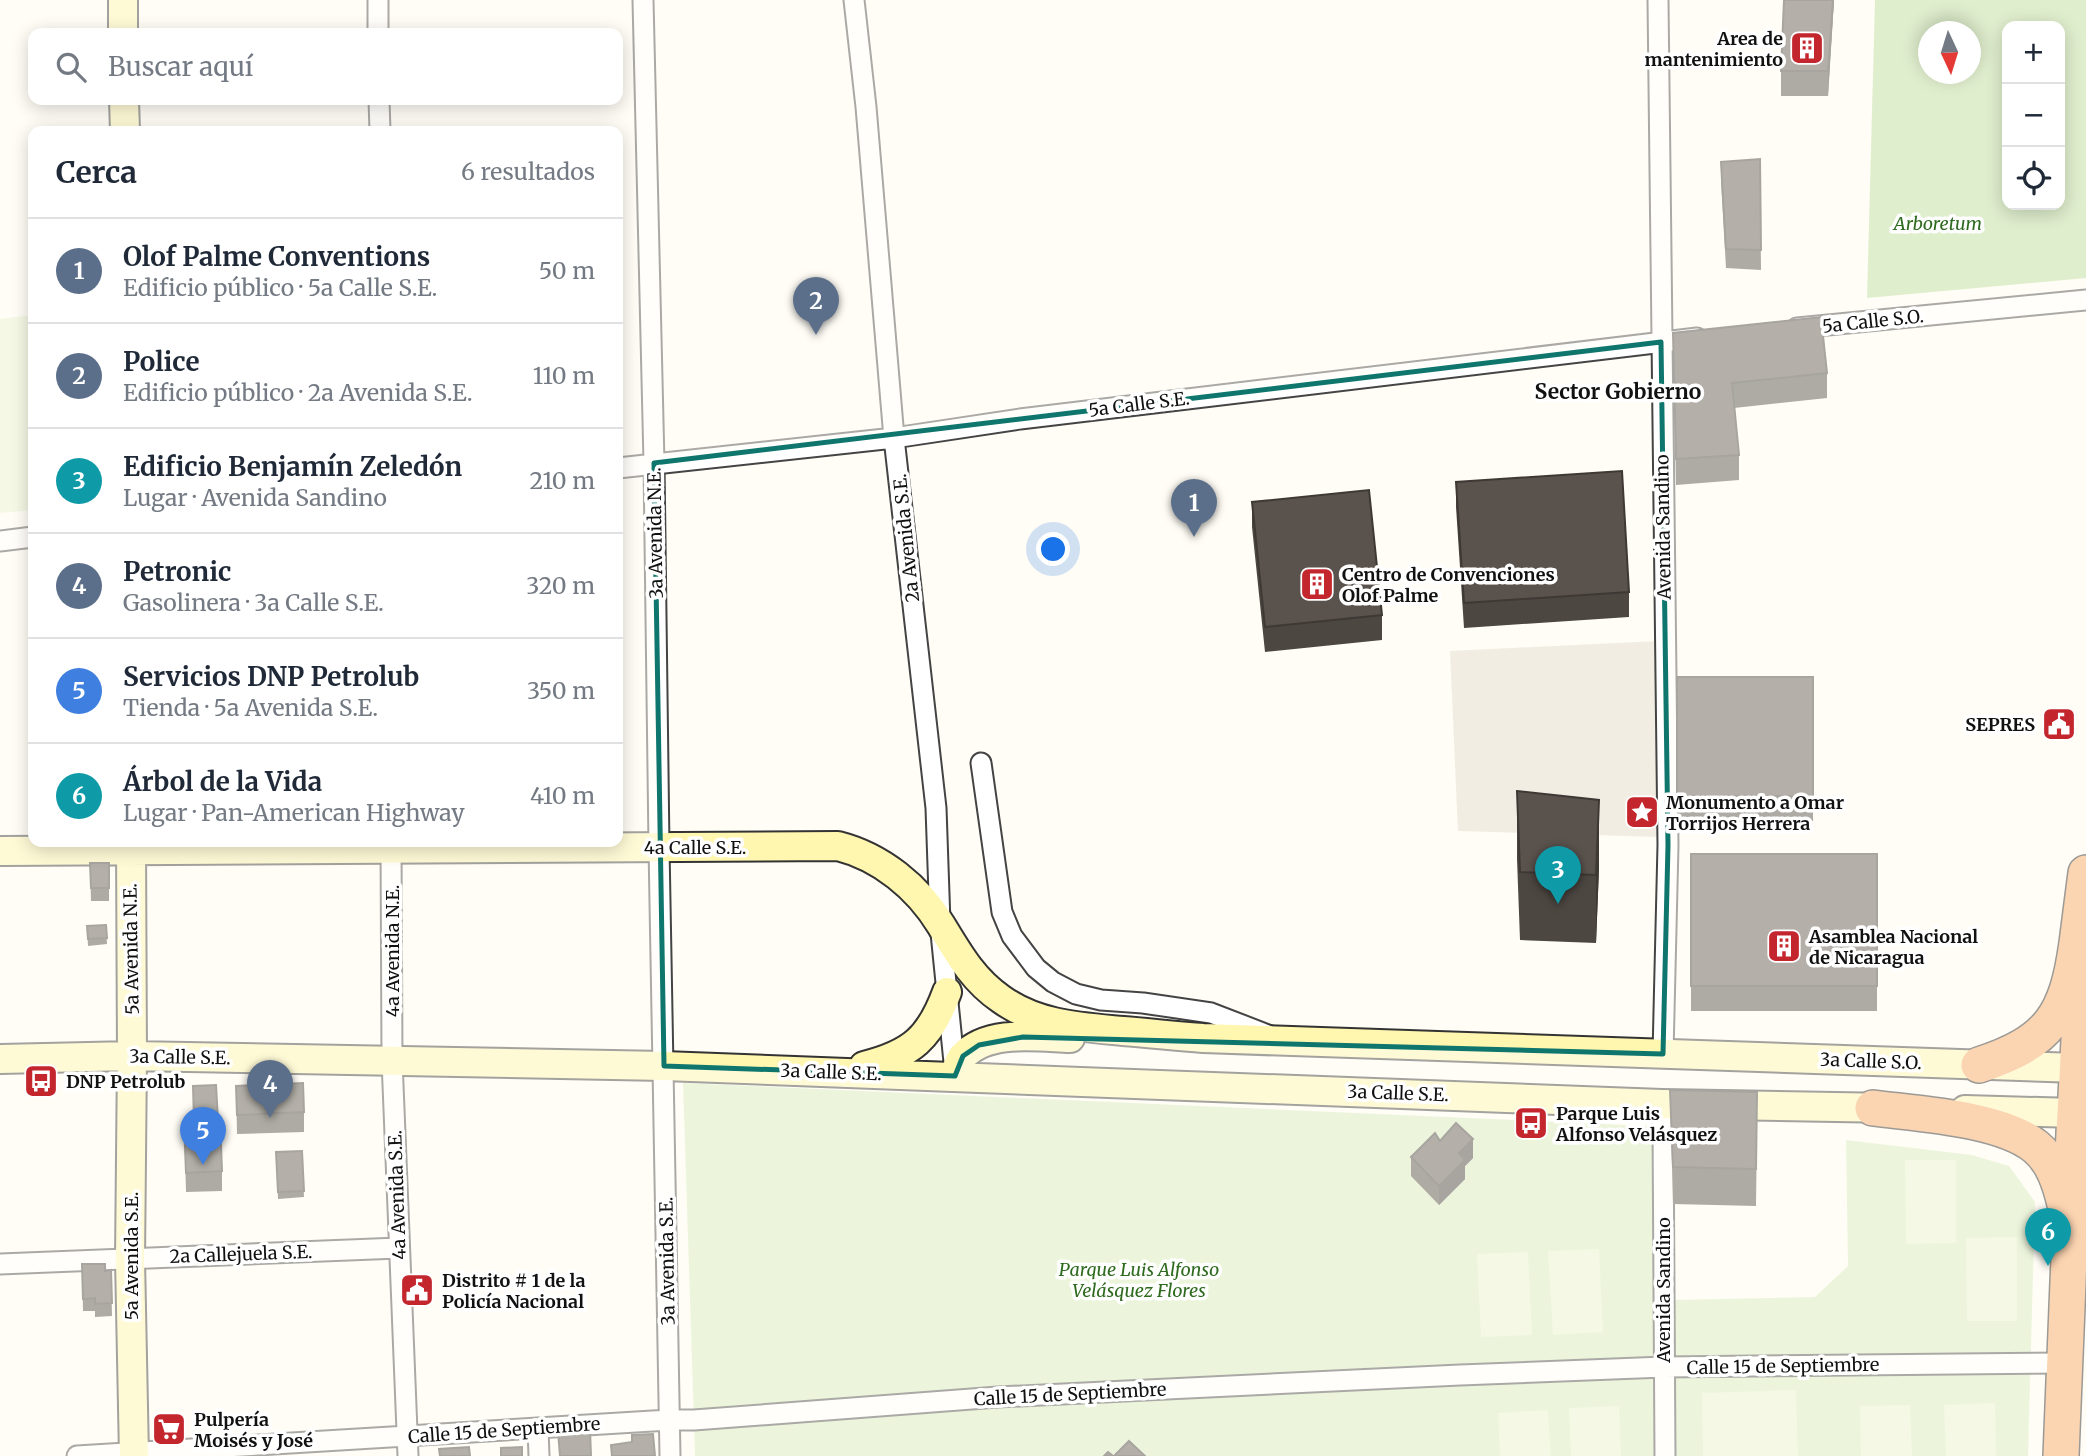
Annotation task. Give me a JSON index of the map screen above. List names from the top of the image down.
{
  "streets": {
    "street": [
      "5a Calle S.O.",
      "5a Calle S.E.",
      "Avenida Sandino",
      "3a Avenida N.E.",
      "2a Avenida S.E.",
      "4a Calle S.E.",
      "5a Avenida N.E.",
      "4a Avenida N.E.",
      "3a Calle S.E.",
      "3a Calle S.O.",
      "4a Avenida S.E.",
      "2a Callejuela S.E.",
      "5a Avenida S.E.",
      "3a Avenida S.E.",
      "Calle 15 de Septiembre"
    ]
  },
  "crossings": [
    ["5a Calle S.E.", "Avenida Sandino"],
    ["5a Calle S.E.", "3a Avenida N.E."],
    ["5a Calle S.E.", "2a Avenida S.E."],
    ["Avenida Sandino", "3a Calle S.E."],
    ["Avenida Sandino", "3a Calle S.O."],
    ["Avenida Sandino", "Calle 15 de Septiembre"],
    ["3a Avenida N.E.", "4a Calle S.E."],
    ["3a Avenida N.E.", "3a Calle S.E."],
    ["3a Avenida N.E.", "3a Avenida S.E."],
    ["2a Avenida S.E.", "4a Calle S.E."],
    ["2a Avenida S.E.", "3a Calle S.E."],
    ["5a Avenida N.E.", "3a Calle S.E."],
    ["5a Avenida N.E.", "5a Avenida S.E."],
    ["4a Avenida N.E.", "3a Calle S.E."],
    ["4a Avenida N.E.", "4a Avenida S.E."],
    ["3a Calle S.E.", "4a Avenida S.E."],
    ["3a Calle S.E.", "5a Avenida S.E."],
    ["3a Calle S.E.", "3a Avenida S.E."],
    ["4a Avenida S.E.", "2a Callejuela S.E."],
    ["4a Avenida S.E.", "Calle 15 de Septiembre"],
    ["2a Callejuela S.E.", "5a Avenida S.E."],
    ["5a Avenida S.E.", "Calle 15 de Septiembre"],
    ["3a Avenida S.E.", "Calle 15 de Septiembre"]
  ],
  "districts": ["Sector Gobierno"],
  "parks": ["Arboretum", "Parque Luis Alfonso Velásquez Flores"],
  "places": {
    "building": ["Area de mantenimiento", "Centro de Convenciones Olof Palme", "Asamblea Nacional de Nicaragua"],
    "public building": ["SEPRES", "Distrito # 1 de la Policía Nacional"],
    "place": ["Monumento a Omar Torrijos Herrera"],
    "bus stop": ["DNP Petrolub", "Parque Luis Alfonso Velásquez"],
    "supermarket": ["Pulpería Moisés y José"]
  },
  "north": "bottom",
  "page": {
    "map_buttons": ["+", "−"],
    "search": "Buscar aquí",
    "heading": ["Cerca", "6 resultados"],
    "list": [
      {
        "mark": "1",
        "name": "Olof Palme Conventions",
        "note": "Edificio público · 5a Calle S.E.",
        "value": "50 m"
      },
      {
        "mark": "2",
        "name": "Police",
        "note": "Edificio público · 2a Avenida S.E.",
        "value": "110 m"
      },
      {
        "mark": "3",
        "name": "Edificio Benjamín Zeledón",
        "note": "Lugar · Avenida Sandino",
        "value": "210 m"
      },
      {
        "mark": "4",
        "name": "Petronic",
        "note": "Gasolinera · 3a Calle S.E.",
        "value": "320 m"
      },
      {
        "mark": "5",
        "name": "Servicios DNP Petrolub",
        "note": "Tienda · 5a Avenida S.E.",
        "value": "350 m"
      },
      {
        "mark": "6",
        "name": "Árbol de la Vida",
        "note": "Lugar · Pan-American Highway",
        "value": "410 m"
      }
    ],
    "pins": [
      "2",
      "1",
      "3",
      "4",
      "5",
      "6"
    ]
  }
}
